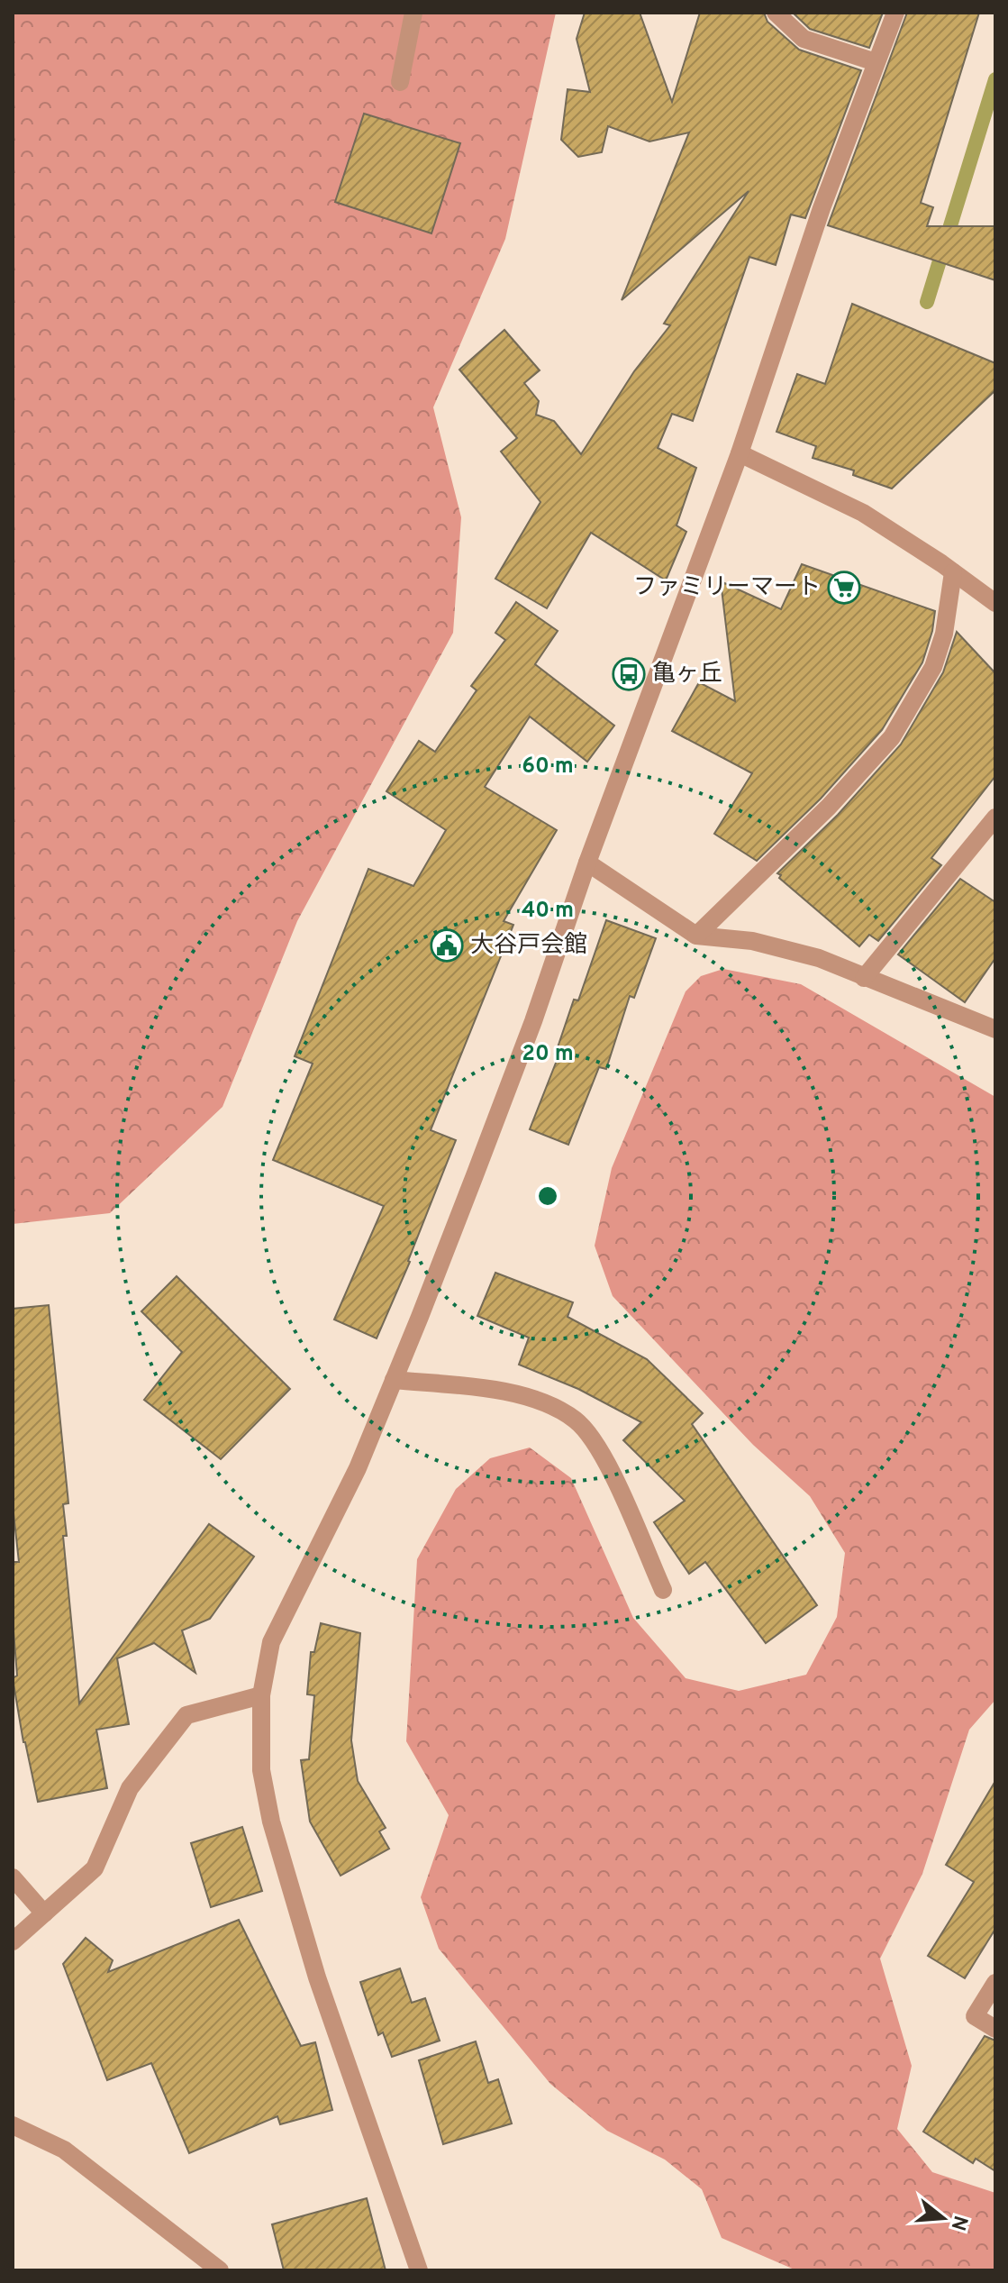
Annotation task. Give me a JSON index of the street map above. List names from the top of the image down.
{
  "places": {
    "supermarket": ["ファミリーマート"],
    "bus stop": ["亀ヶ丘"],
    "public building": ["大谷戸会館"]
  },
  "north": "right",
  "rings": ["60 m", "40 m", "20 m"]
}
